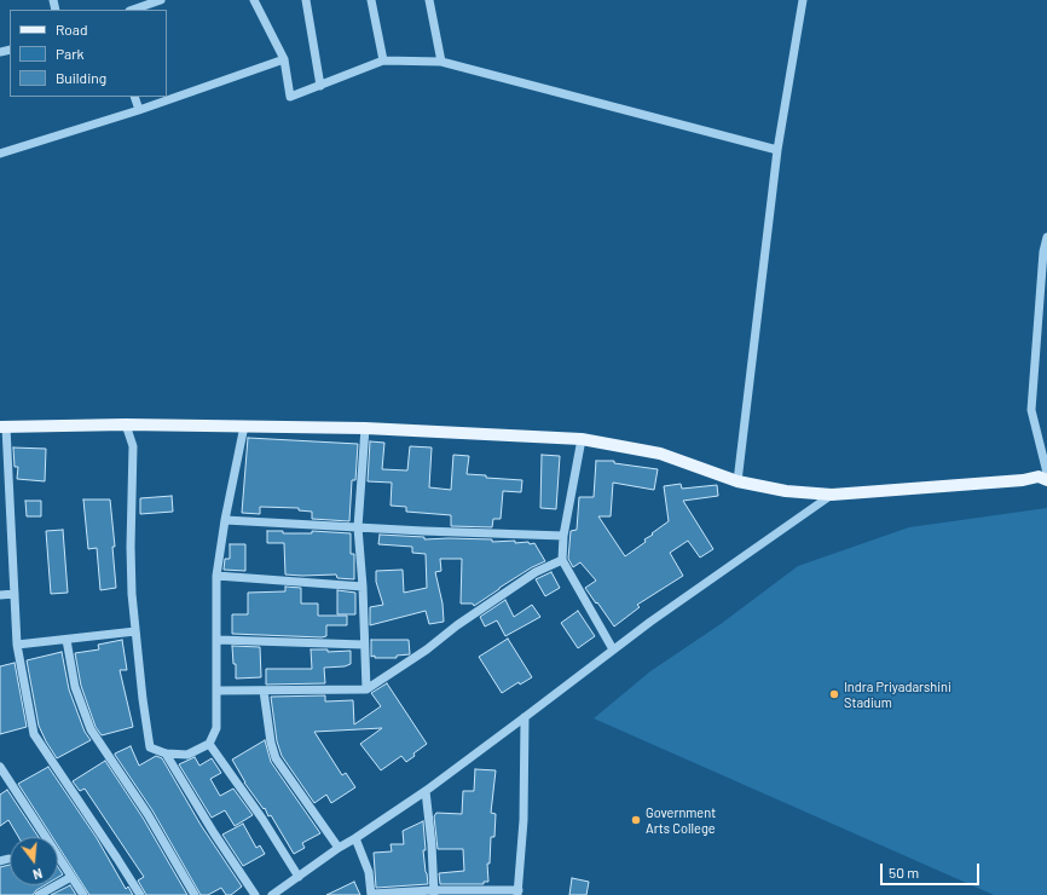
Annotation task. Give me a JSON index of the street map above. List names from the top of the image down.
{
  "places": ["Indra Priyadarshini Stadium", "Government Arts College"],
  "legend": ["Road", "Park", "Building"],
  "scale_bar": "50 m",
  "north": "bottom"
}
